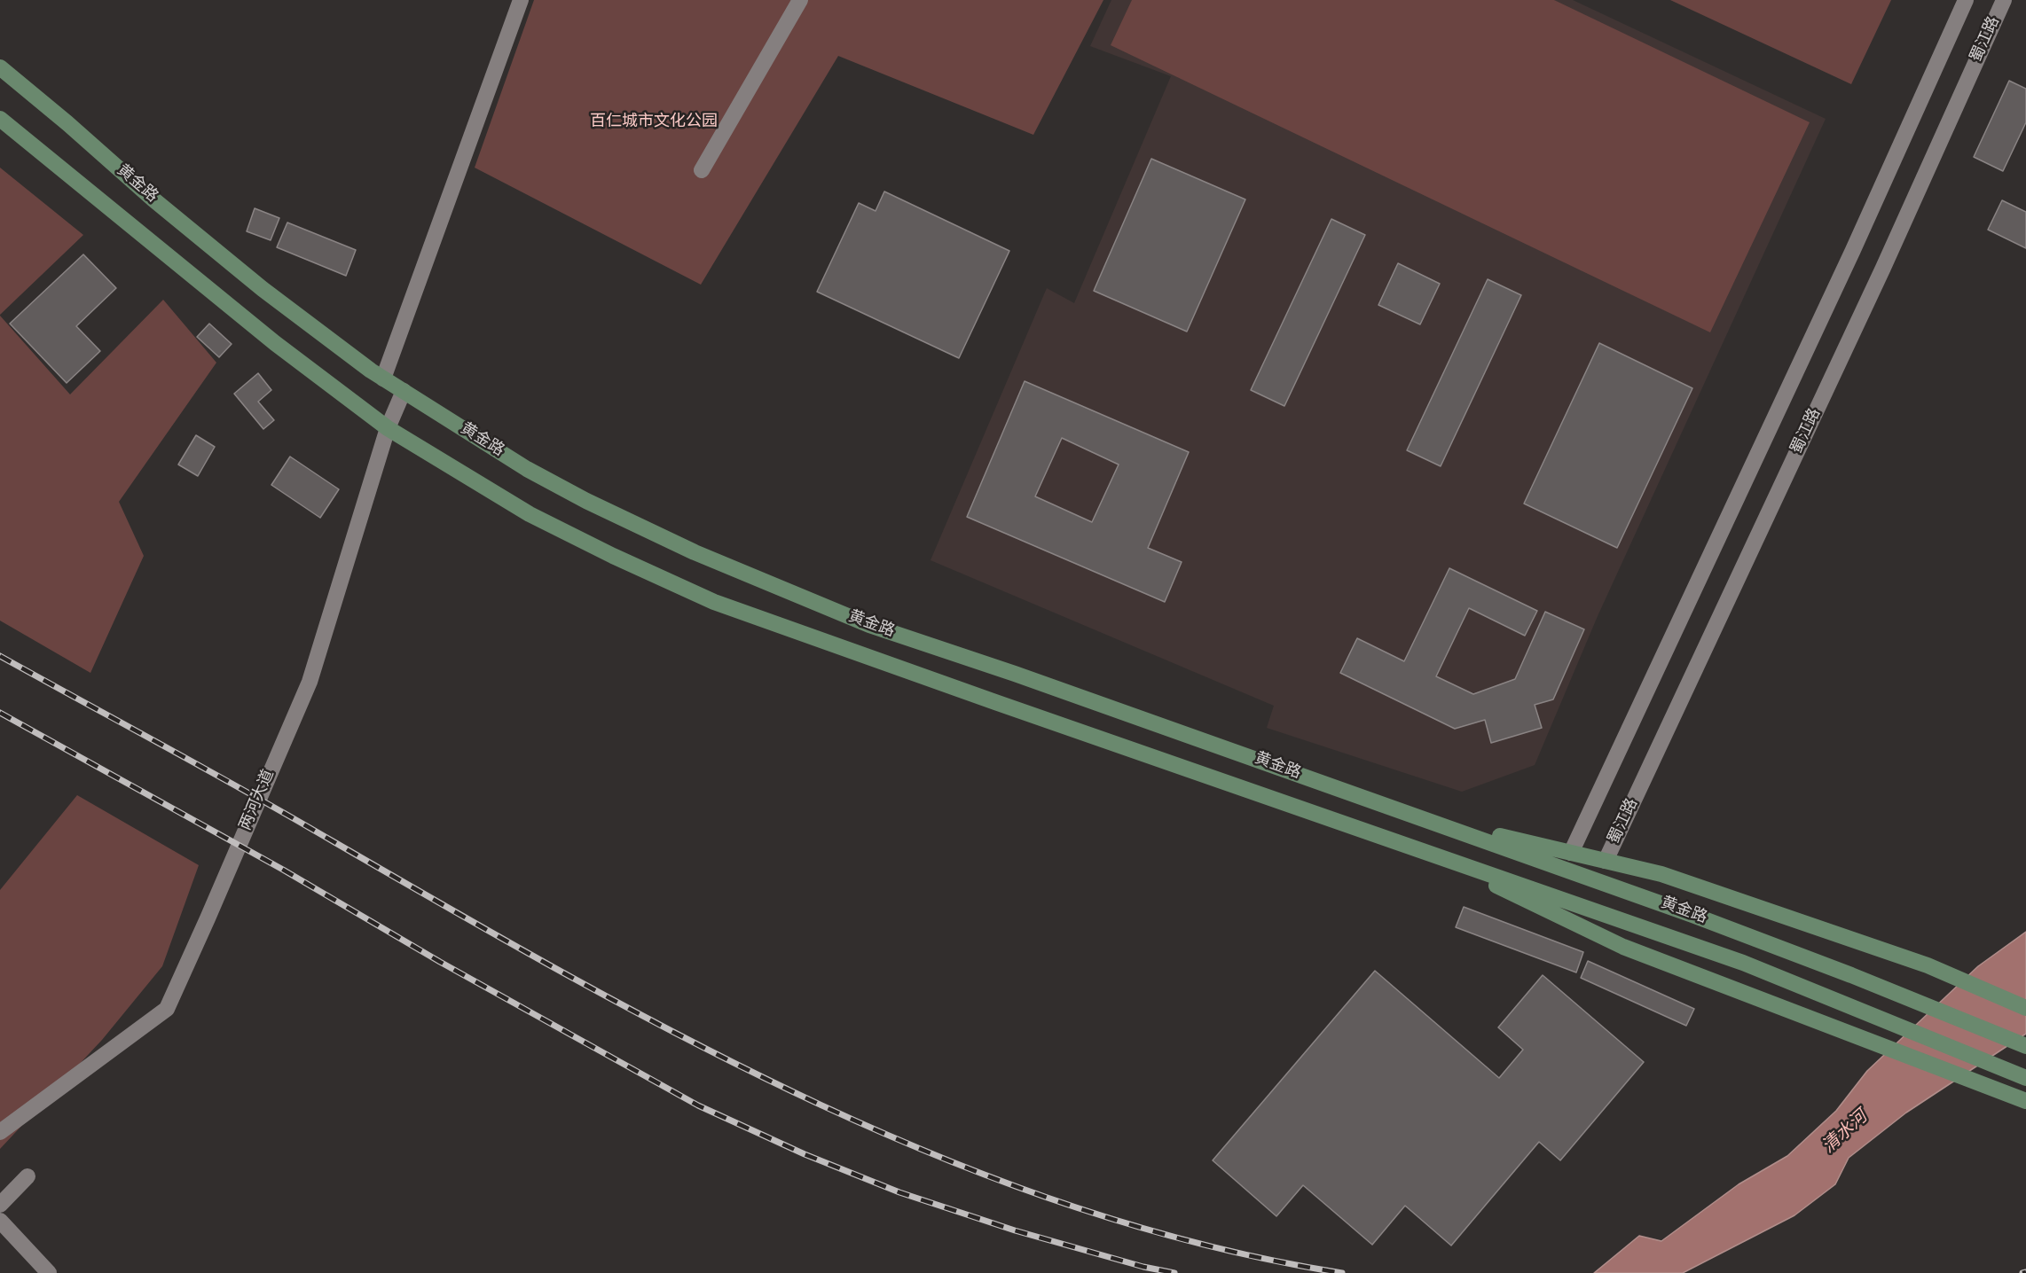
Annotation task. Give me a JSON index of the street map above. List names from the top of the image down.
{
  "streets": {
    "main road": ["黄金路"],
    "street": ["蜀江路", "两河大道"]
  },
  "crossings": [
    ["黄金路", "两河大道"]
  ],
  "water": ["清水河"],
  "parks": ["百仁城市文化公园"]
}
